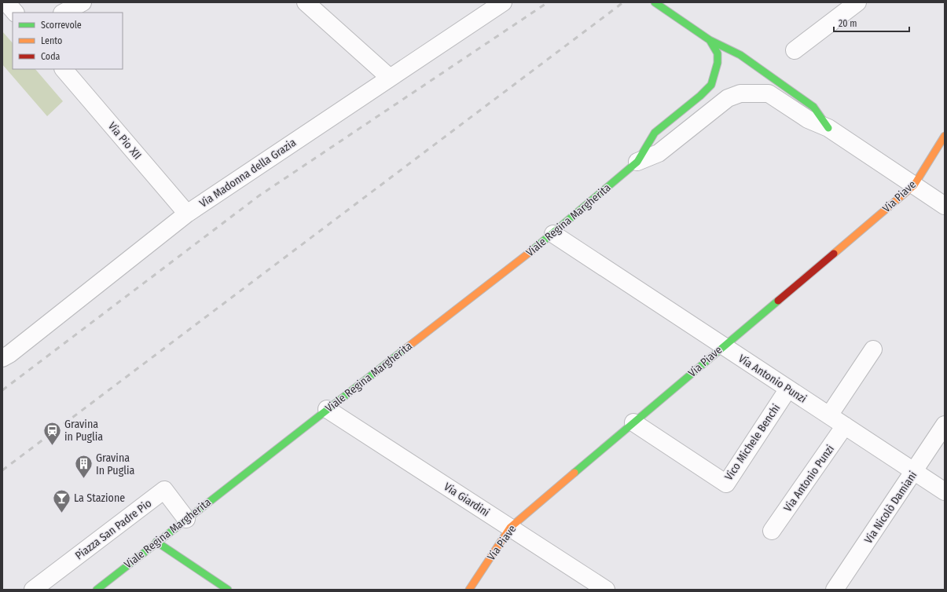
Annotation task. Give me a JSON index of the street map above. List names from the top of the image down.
{
  "streets": {
    "street": [
      "Via Pio XII",
      "Via Madonna della Grazia",
      "Via Piave",
      "Viale Regina Margherita",
      "Vía Antonio Punzi",
      "Vico Michele Benchi",
      "Via Antonio Punzi",
      "Via Giardini",
      "Via Nicolò Damiani",
      "Piazza San Padre Pio"
    ]
  },
  "crossings": [
    ["Via Pio XII", "Via Madonna della Grazia"],
    ["Via Piave", "Viale Regina Margherita"],
    ["Via Piave", "Vía Antonio Punzi"],
    ["Via Piave", "Vico Michele Benchi"],
    ["Via Piave", "Via Giardini"],
    ["Viale Regina Margherita", "Vía Antonio Punzi"],
    ["Viale Regina Margherita", "Via Giardini"],
    ["Viale Regina Margherita", "Piazza San Padre Pio"],
    ["Vía Antonio Punzi", "Vico Michele Benchi"],
    ["Vía Antonio Punzi", "Via Antonio Punzi"],
    ["Vía Antonio Punzi", "Via Nicolò Damiani"]
  ],
  "places": {
    "station": ["Gravina in Puglia"],
    "building": ["Gravina In Puglia"],
    "bar": ["La Stazione"]
  },
  "legend": ["Scorrevole", "Lento", "Coda"],
  "scale_bar": "20 m"
}
